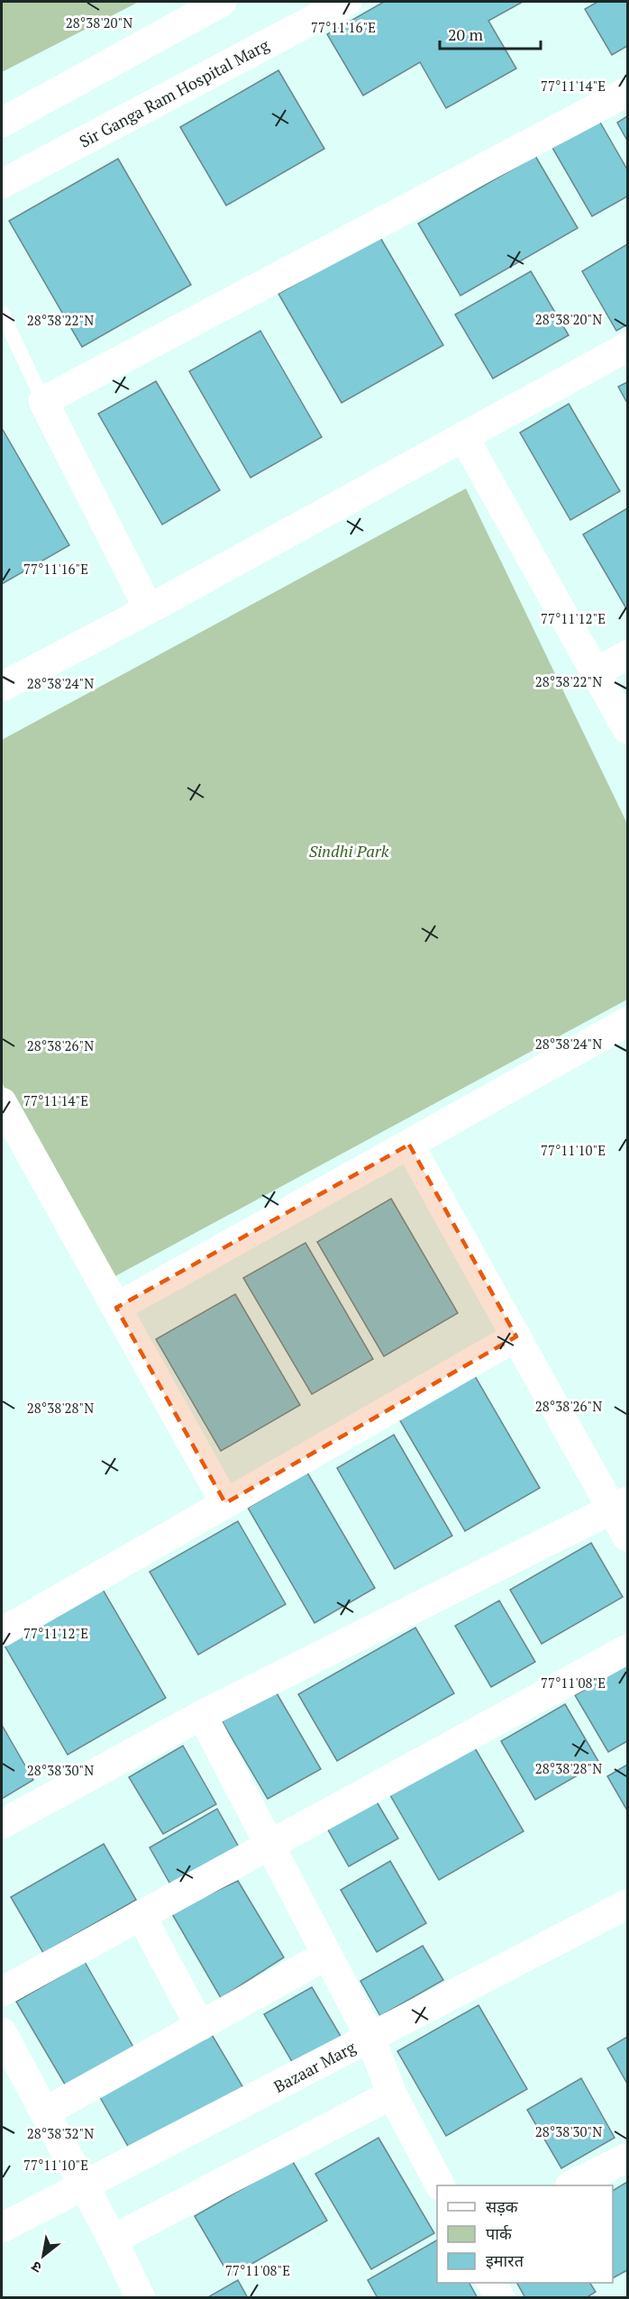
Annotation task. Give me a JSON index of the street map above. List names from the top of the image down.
{
  "streets": {
    "street": ["Sir Ganga Ram Hospital Marg", "Bazaar Marg"]
  },
  "parks": ["Sindhi Park"],
  "legend": ["सड़क", "पार्क", "इमारत"],
  "scale_bar": "20 m",
  "north": "bottom left",
  "coordinates": [
    "28°38'20\"N",
    "77°11'16\"E",
    "77°11'14\"E",
    "28°38'22\"N",
    "77°11'12\"E",
    "28°38'24\"N",
    "28°38'26\"N",
    "77°11'10\"E",
    "28°38'28\"N",
    "77°11'08\"E",
    "28°38'30\"N",
    "28°38'32\"N"
  ]
}
